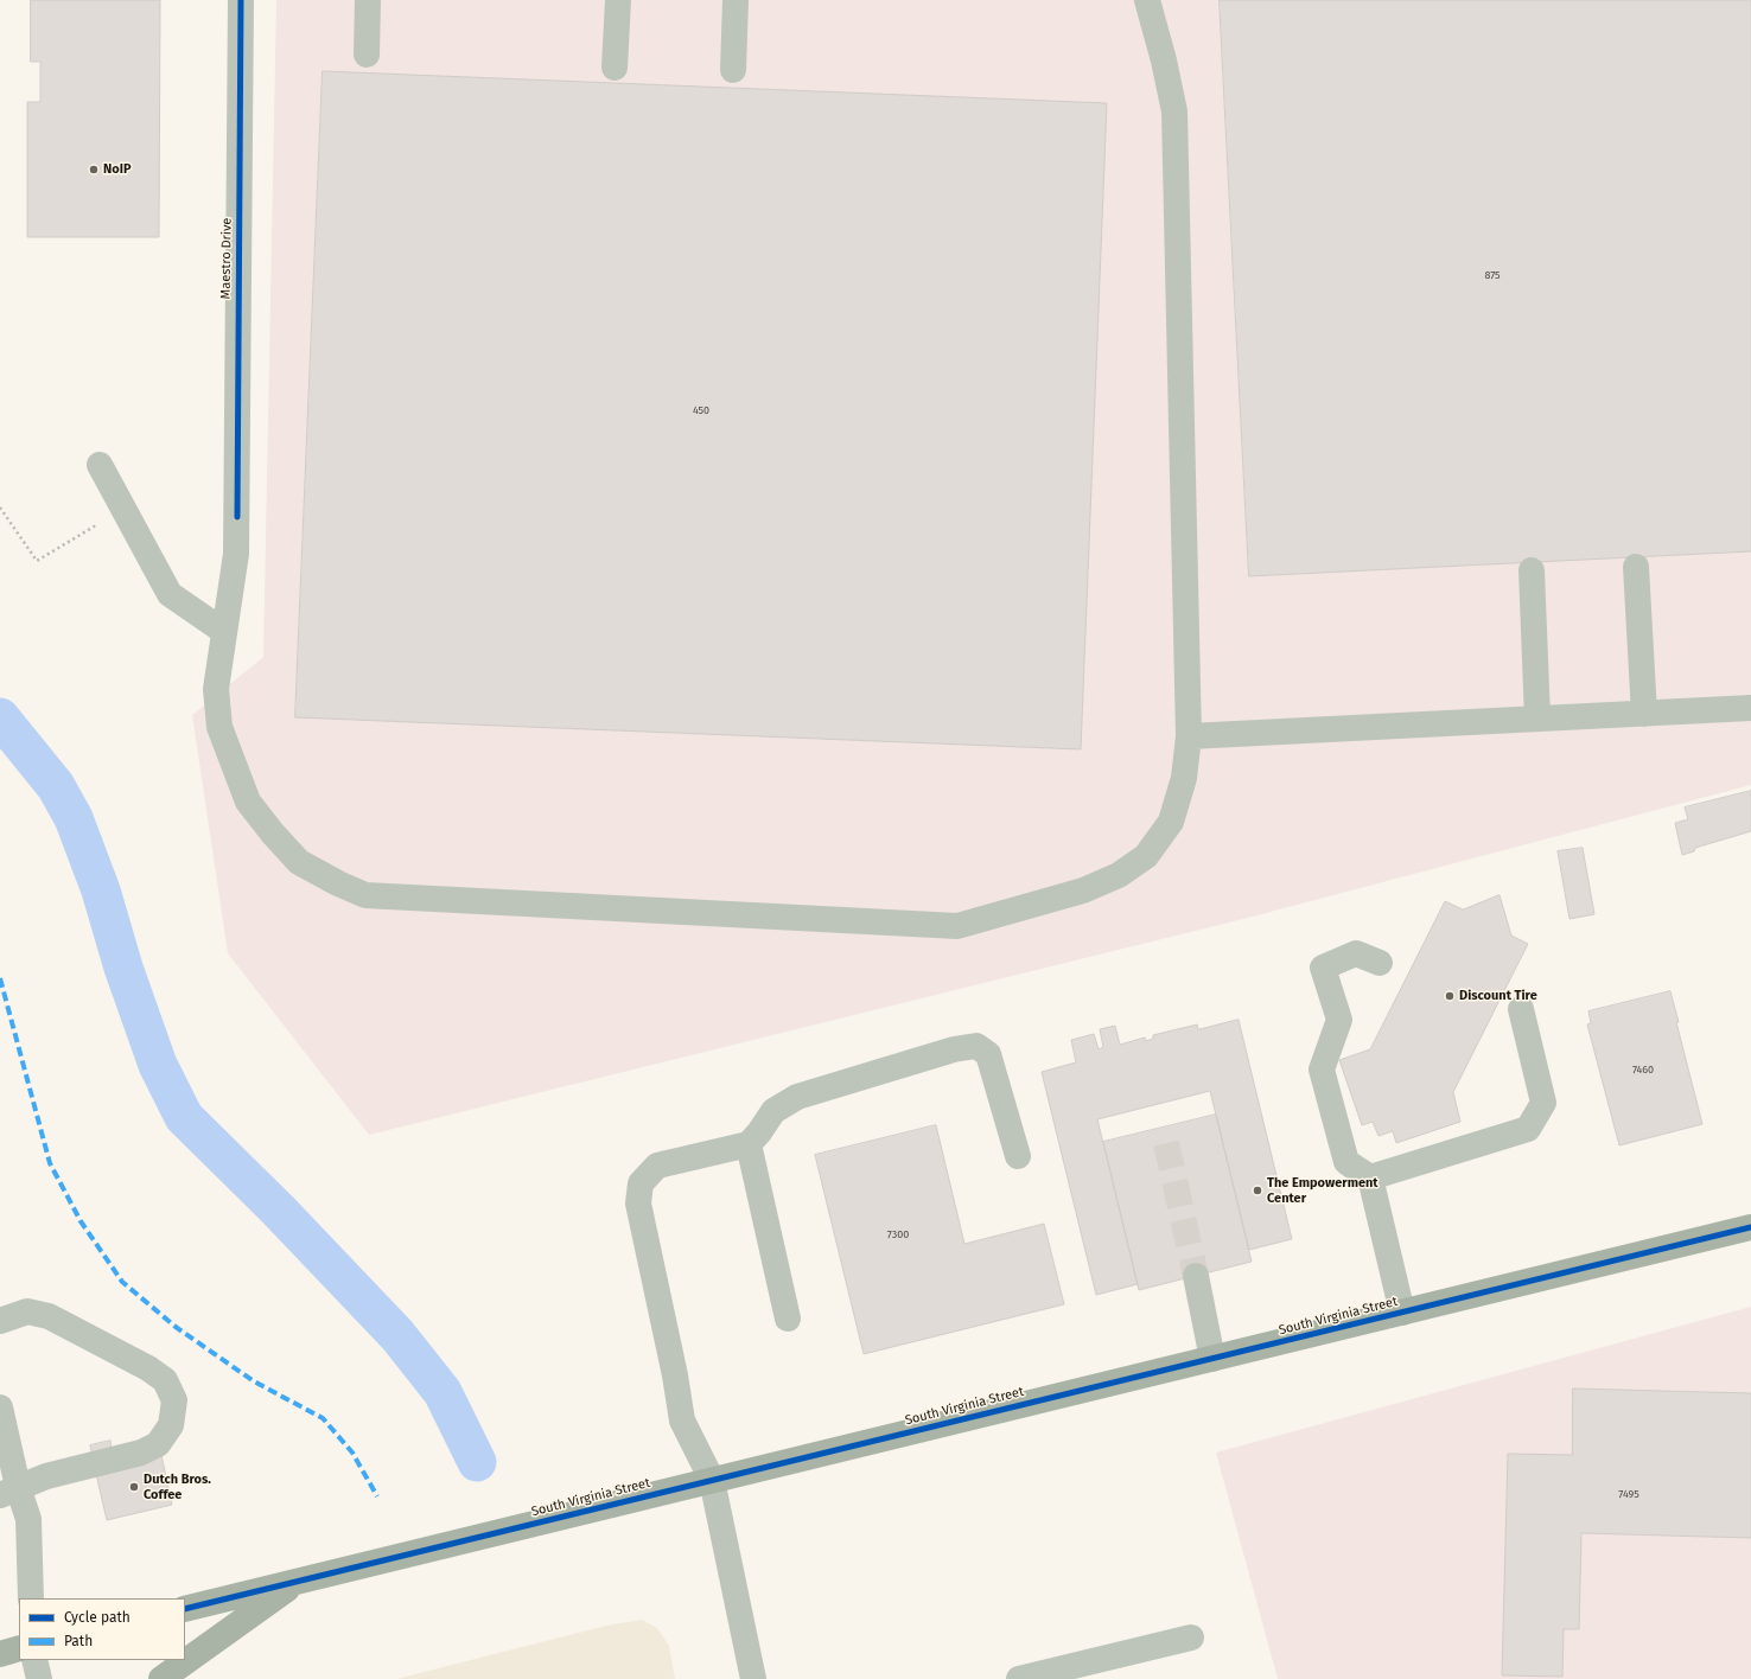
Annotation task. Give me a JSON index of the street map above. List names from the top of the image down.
{
  "streets": {
    "main road": ["South Virginia Street"],
    "street": ["Maestro Drive"]
  },
  "places": [
    "NoIP",
    "Discount Tire",
    "The Empowerment Center",
    "Dutch Bros. Coffee"
  ],
  "house_numbers": [
    "875",
    "450",
    "7460",
    "7300",
    "7495"
  ],
  "legend": ["Cycle path", "Path"]
}
